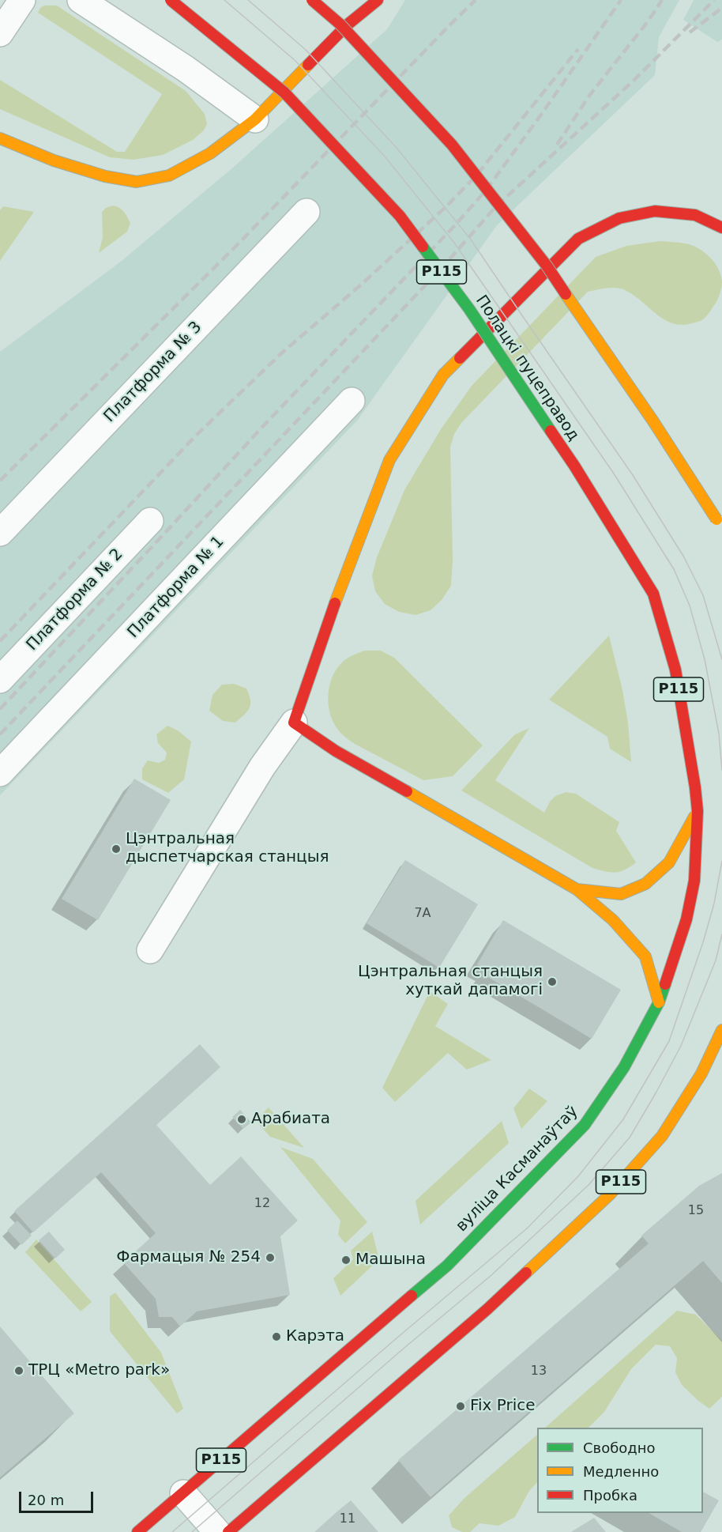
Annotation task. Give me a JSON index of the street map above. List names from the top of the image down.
{
  "streets": {
    "main road": ["Р115", "Полацкі пуцеправод", "вуліца Касманаўтаў"],
    "street": ["Платформа № 3", "Платформа № 1", "Платформа № 2"]
  },
  "crossings": [
    ["Полацкі пуцеправод", "вуліца Касманаўтаў"]
  ],
  "places": [
    "Цэнтральная дыспетчарская станцыя",
    "Цэнтральная станцыя хуткай дапамогі",
    "Арабиата",
    "Фармацыя № 254",
    "Машына",
    "Карэта",
    "ТРЦ «Metro park»",
    "Fix Price"
  ],
  "house_numbers": [
    "7А",
    "12",
    "15",
    "13",
    "11"
  ],
  "legend": ["Свободно", "Медленно", "Пробка"],
  "scale_bar": "20 m"
}
